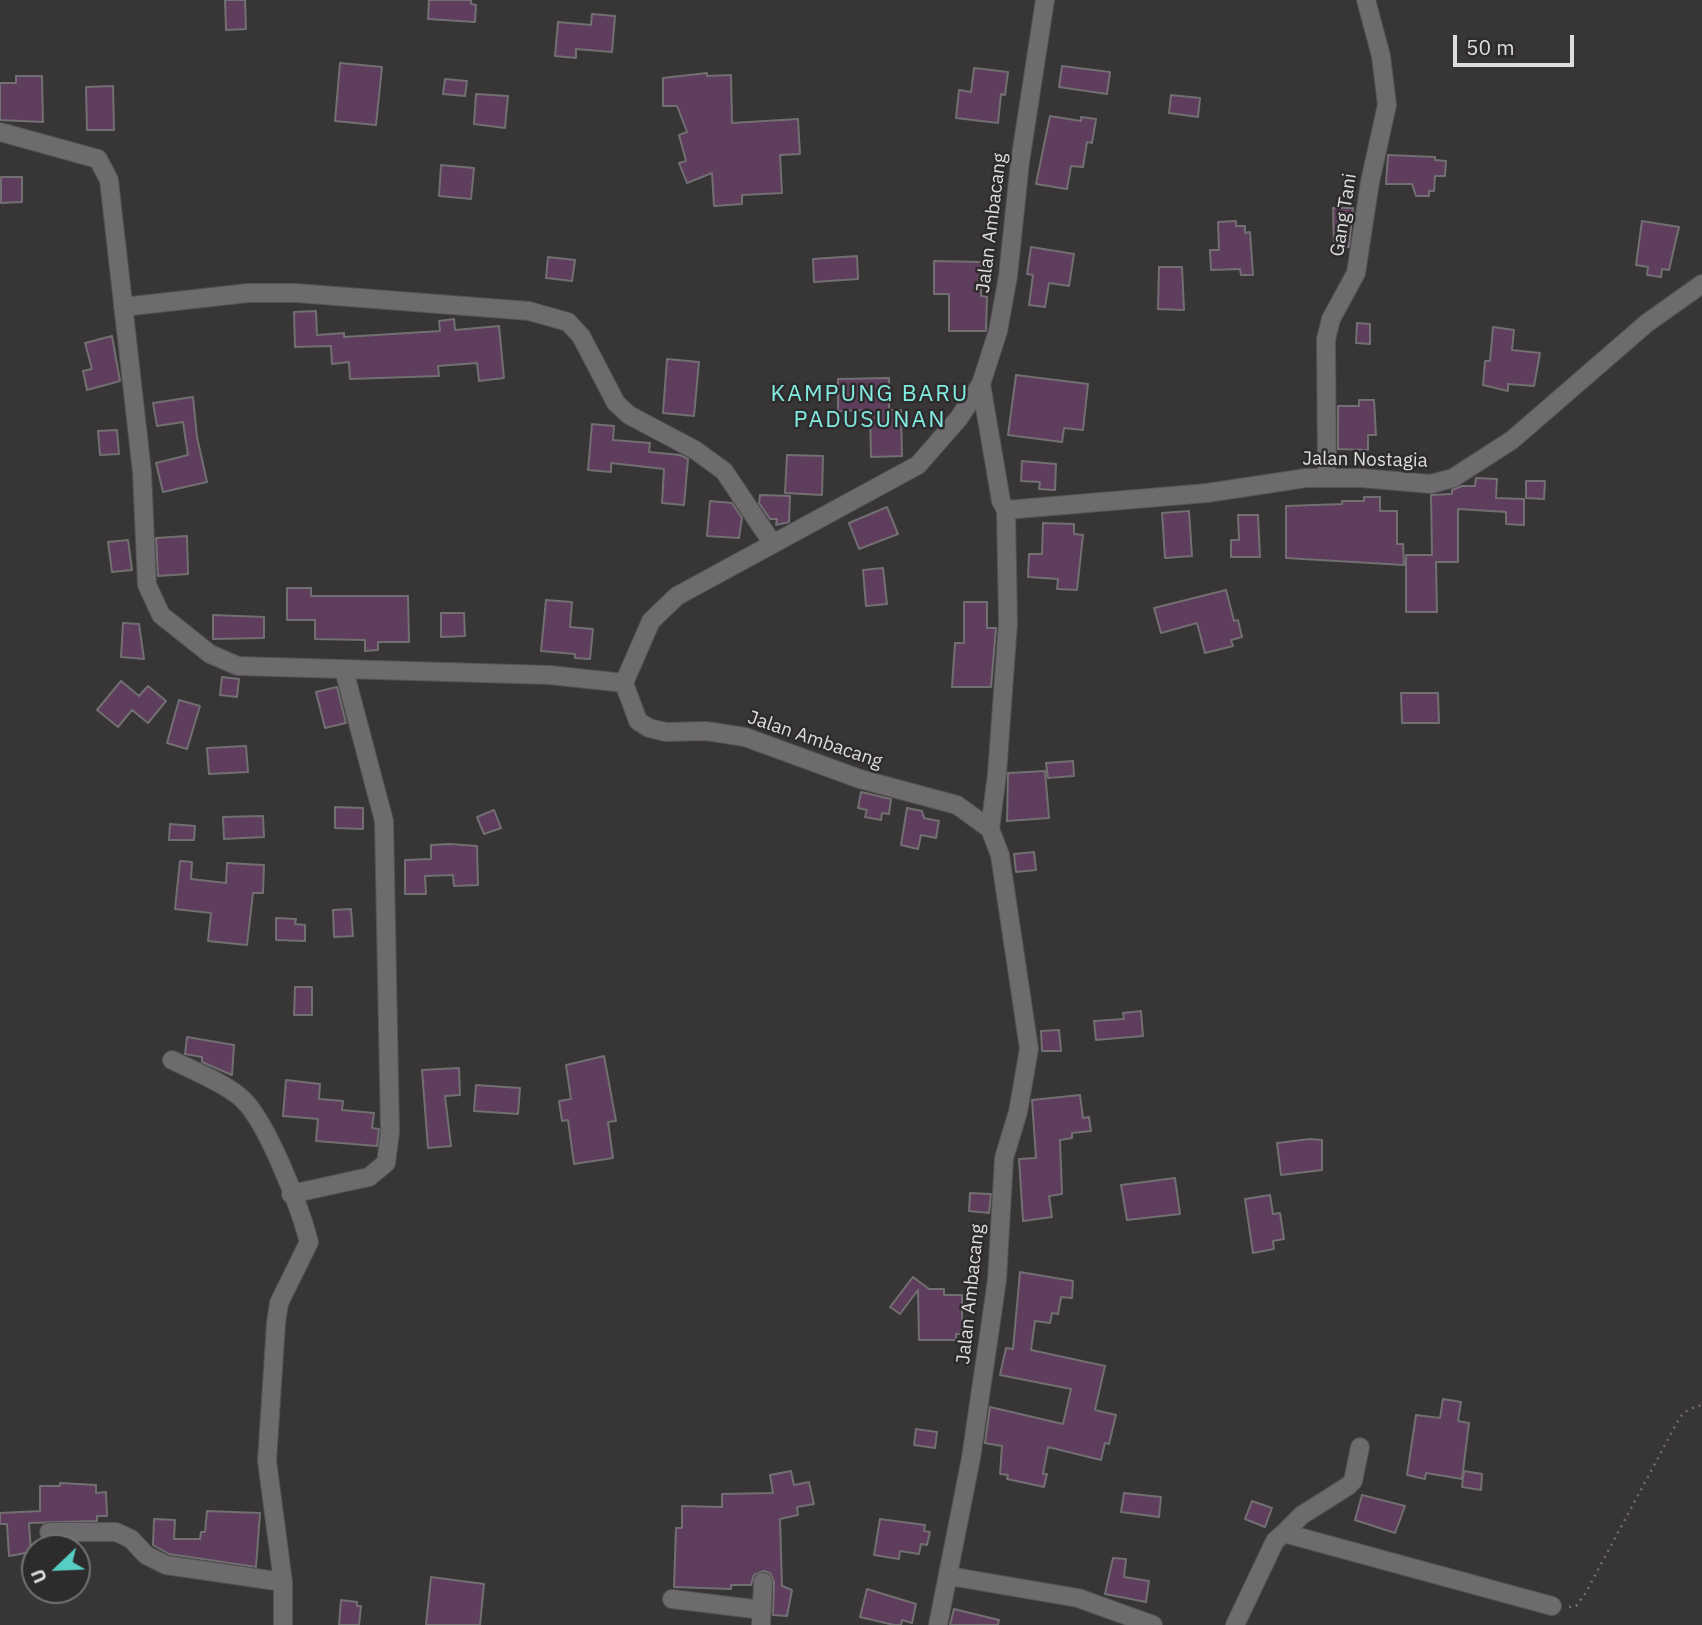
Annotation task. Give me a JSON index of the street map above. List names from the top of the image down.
{
  "streets": {
    "street": ["Gang Tani", "Jalan Ambacang", "Jalan Nostagia"]
  },
  "crossings": [
    ["Gang Tani", "Jalan Nostagia"]
  ],
  "districts": ["KAMPUNG BARU PADUSUNAN"],
  "scale_bar": "50 m",
  "north": "bottom left"
}
